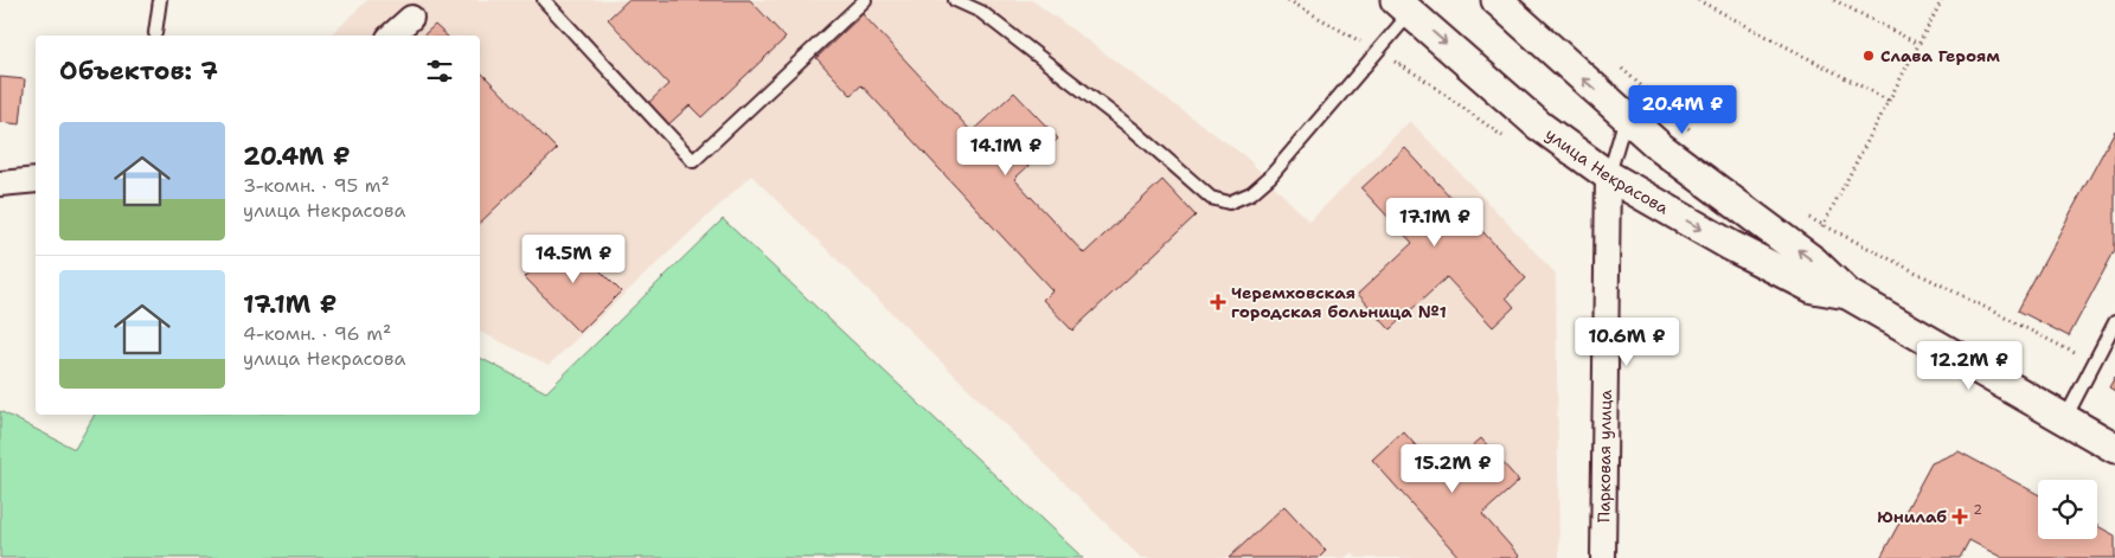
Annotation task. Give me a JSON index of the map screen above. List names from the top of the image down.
{
  "streets": {
    "street": ["улица Некрасова", "Парковая улица"]
  },
  "crossings": [
    ["улица Некрасова", "Парковая улица"]
  ],
  "places": {
    "other": ["Слава Героям"],
    "health": ["Черемховская городская больница №1", "Юнилаб"]
  },
  "house_numbers": ["2"],
  "page": {
    "heading": "Объектов: 7",
    "price": [
      "20.4M ₽",
      "14.1M ₽",
      "17.1M ₽",
      "14.5M ₽",
      "10.6M ₽",
      "12.2M ₽",
      "15.2M ₽"
    ],
    "list": [
      {
        "name": "20.4M ₽",
        "note": "3-комн. · 95 m² · улица Некрасова"
      },
      {
        "name": "17.1M ₽",
        "note": "4-комн. · 96 m² · улица Некрасова"
      }
    ]
  }
}
